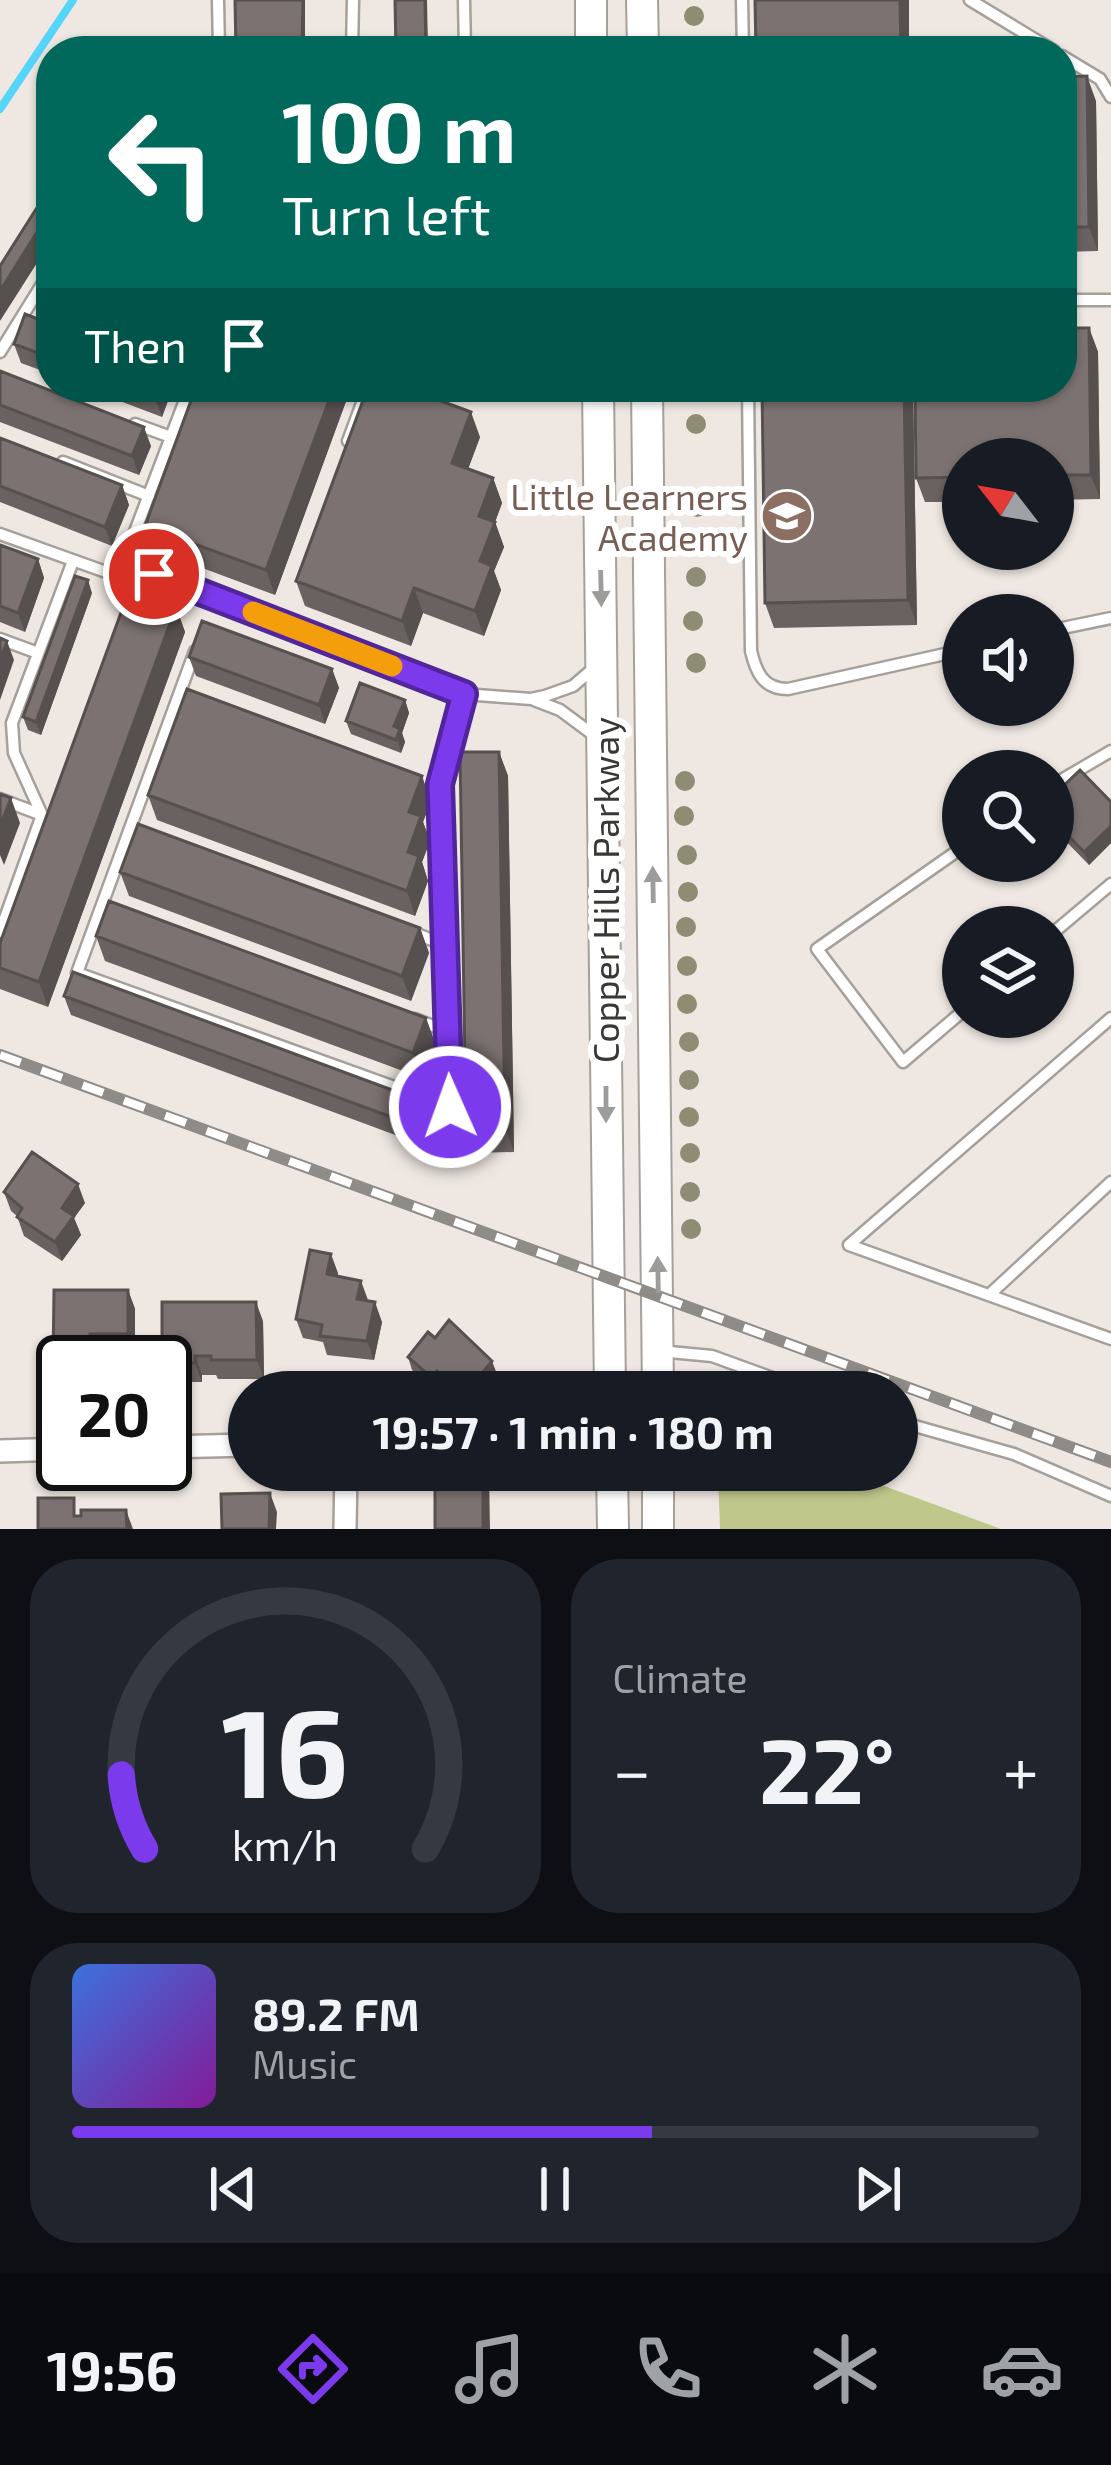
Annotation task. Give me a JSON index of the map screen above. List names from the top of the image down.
{
  "streets": {
    "main road": ["Copper Hills Parkway"]
  },
  "places": {
    "school or university": ["Little Learners Academy"]
  },
  "north": "top left",
  "page": {
    "turn": ["100 m", "Turn left"],
    "then": "Then",
    "limit": "20",
    "trip": "19:57 · 1 min · 180 m",
    "tile": "Climate",
    "heat": ["−", "22°", "+"],
    "song": ["89.2 FM", "Music"],
    "tabs": "19:56",
    "gauge": ["16", "km/h"]
  }
}
